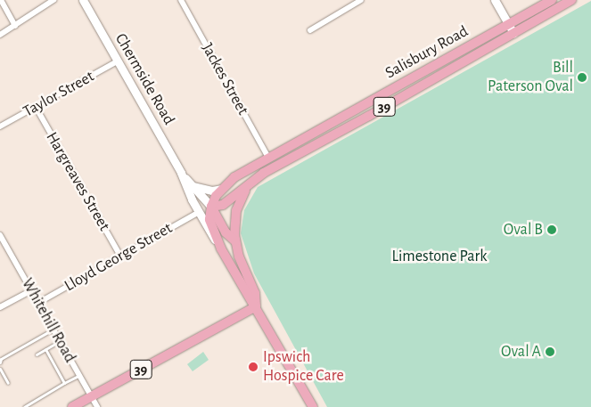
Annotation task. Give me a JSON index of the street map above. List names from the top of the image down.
{
  "streets": {
    "main road": ["Salisbury Road", "Chermside Road", "39"],
    "street": [
      "Jackes Street",
      "Taylor Street",
      "Hargreaves Street",
      "Lloyd George Street",
      "Whitehill Road"
    ]
  },
  "crossings": [
    ["Salisbury Road", "Chermside Road"],
    ["Salisbury Road", "Jackes Street"],
    ["Chermside Road", "Taylor Street"],
    ["Chermside Road", "39"],
    ["Chermside Road", "Lloyd George Street"],
    ["Taylor Street", "Hargreaves Street"],
    ["39", "Whitehill Road"],
    ["Hargreaves Street", "Lloyd George Street"],
    ["Lloyd George Street", "Whitehill Road"]
  ],
  "parks": ["Limestone Park"],
  "places": [
    "Bill Paterson Oval",
    "Oval B",
    "Oval A",
    "Ipswich Hospice Care"
  ]
}
